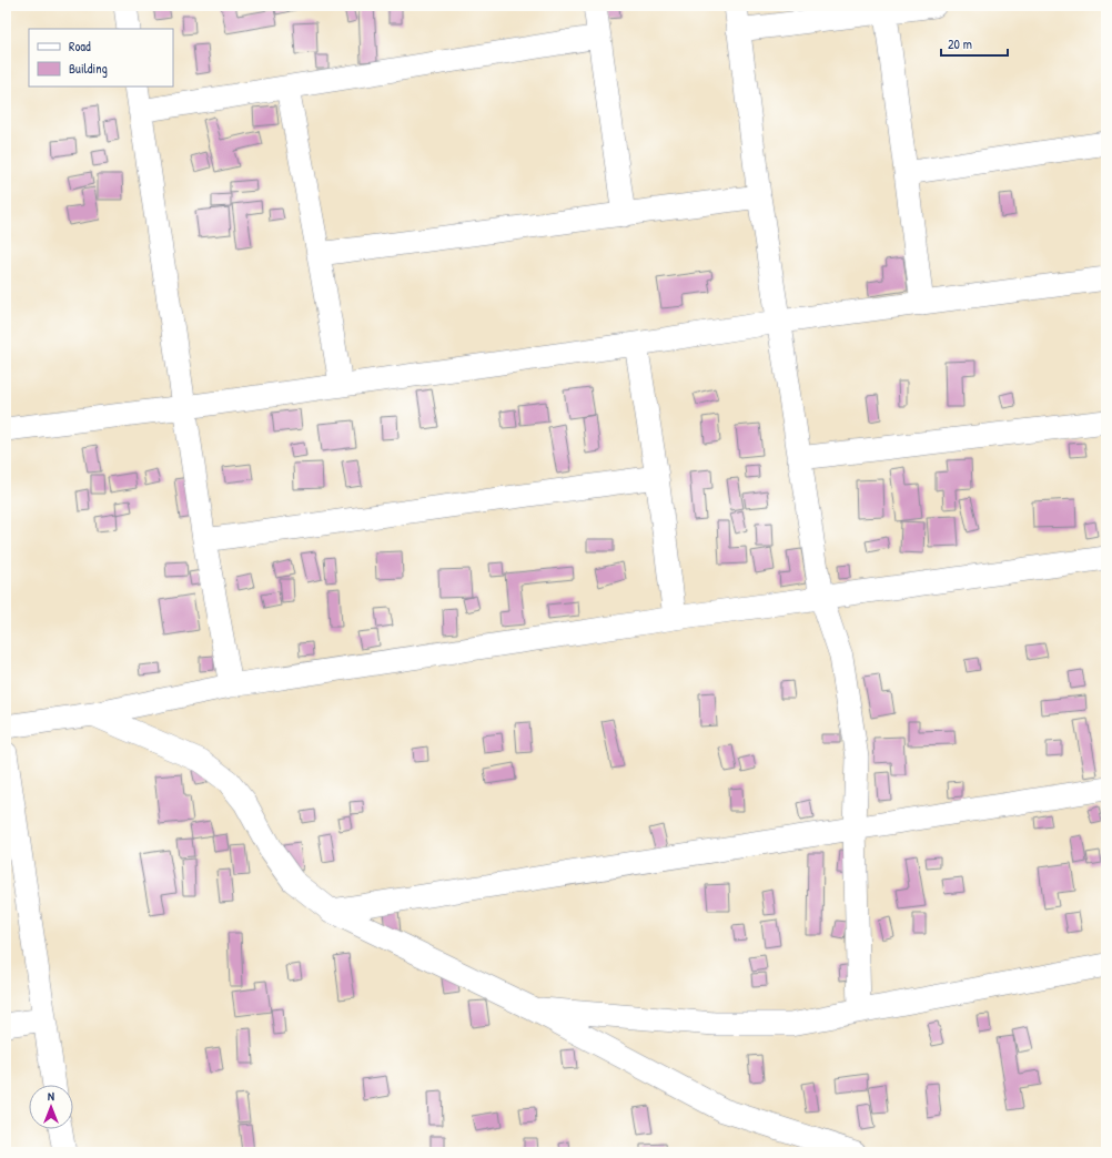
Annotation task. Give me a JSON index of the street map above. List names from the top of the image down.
{
  "legend": ["Road", "Building"],
  "scale_bar": "20 m",
  "north": "top"
}
